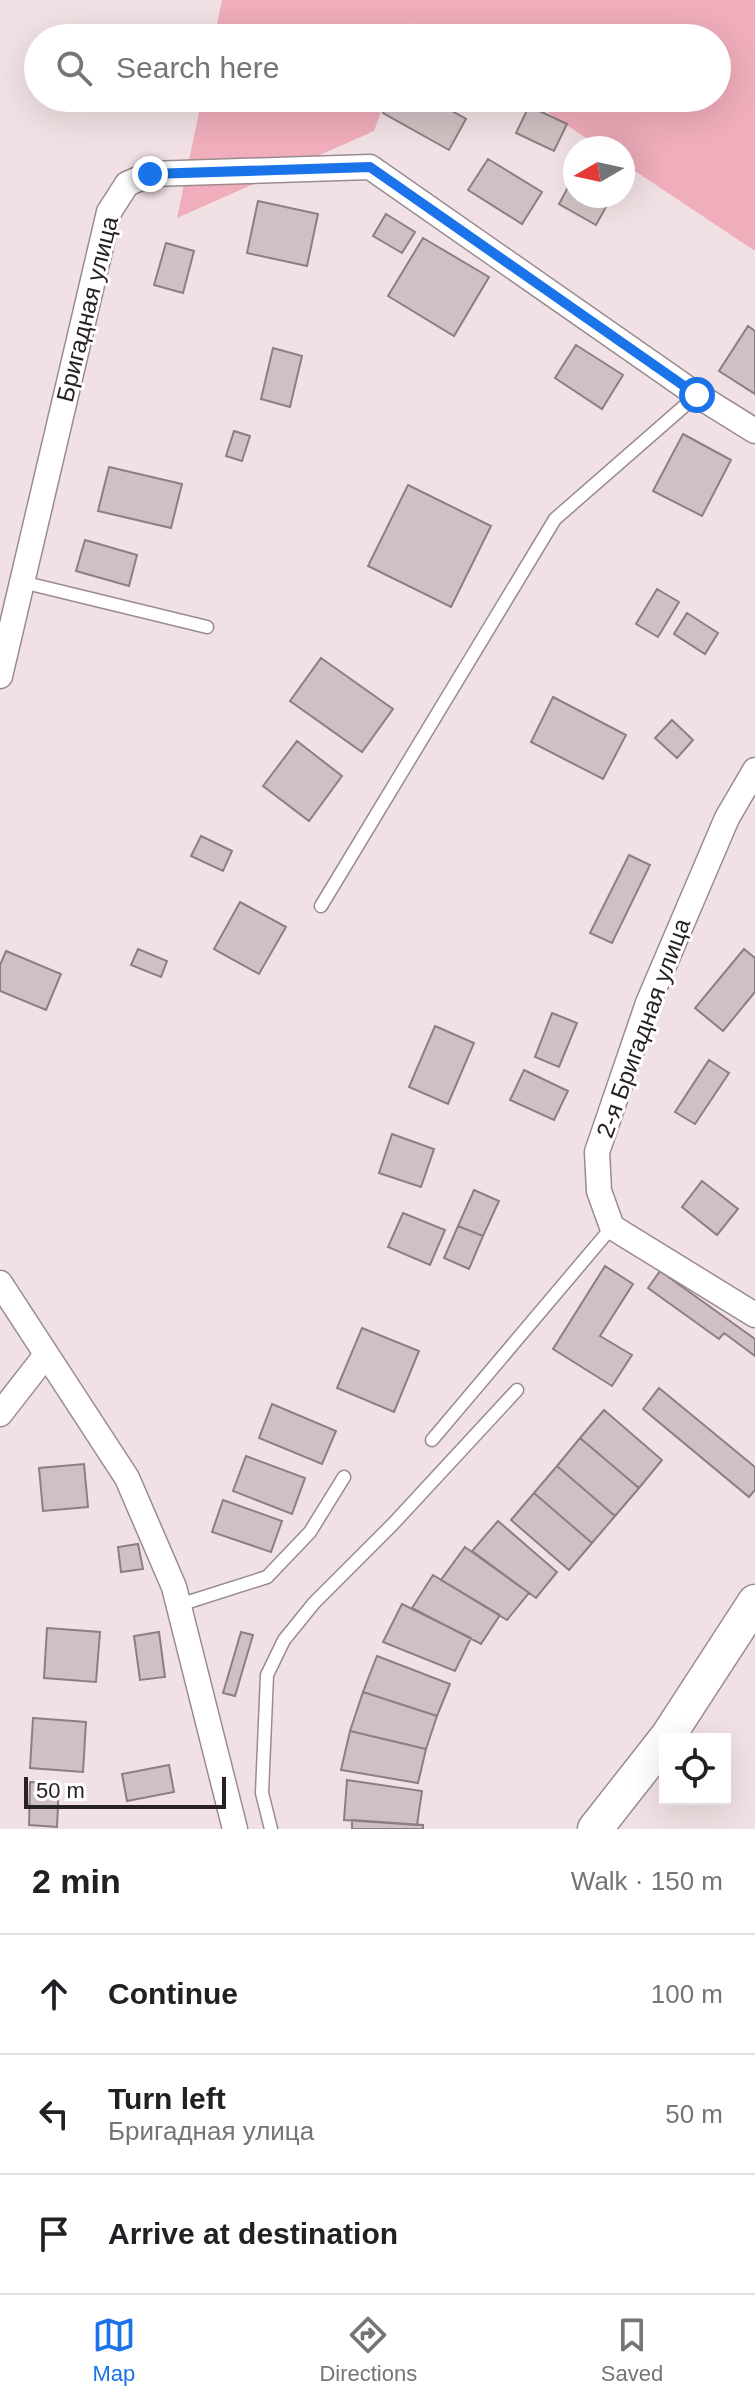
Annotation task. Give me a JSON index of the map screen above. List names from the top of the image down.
{
  "streets": {
    "street": ["Бригадная улица", "2-я Бригадная улица"]
  },
  "scale_bar": "50 m",
  "north": "left",
  "page": {
    "search": "Search here",
    "scale": "50 m",
    "heading": ["2 min", "Walk · 150 m"],
    "list": [
      ["Continue", "100 m"],
      ["Turn left", "Бригадная улица", "50 m"],
      "Arrive at destination"
    ],
    "nav": ["Map", "Directions", "Saved"]
  }
}
